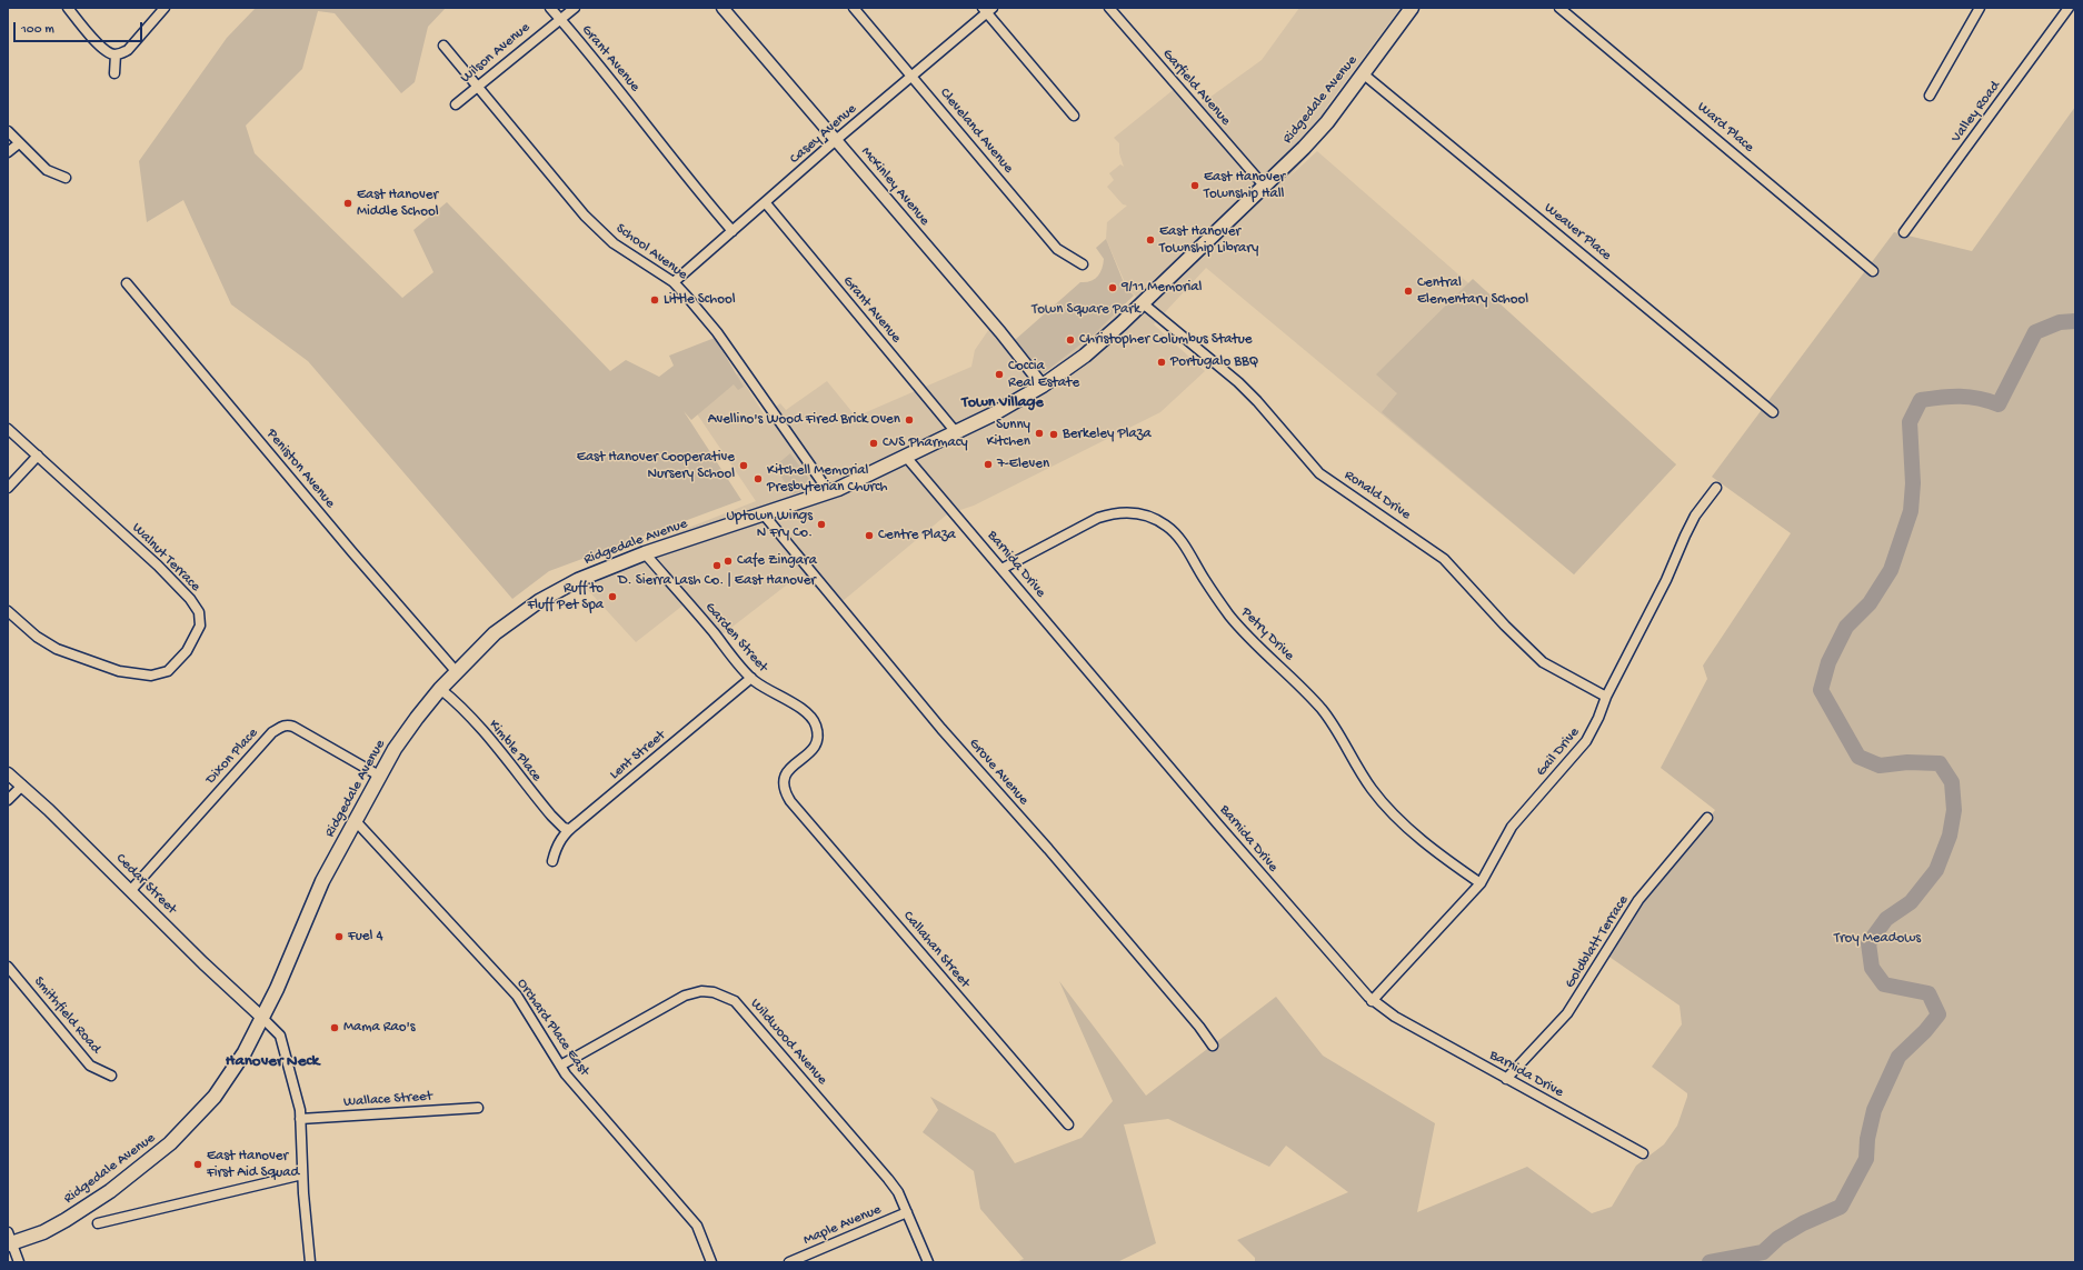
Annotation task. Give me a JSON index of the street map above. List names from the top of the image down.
{
  "streets": {
    "main road": ["Ridgedale Avenue"],
    "street": [
      "Wilson Avenue",
      "Grant Avenue",
      "Garfield Avenue",
      "Valley Road",
      "Ward Place",
      "Cleveland Avenue",
      "Casey Avenue",
      "McKinley Avenue",
      "Weaver Place",
      "School Avenue",
      "Peniston Avenue",
      "Ronald Drive",
      "Walnut Terrace",
      "Barnida Drive",
      "Petry Drive",
      "Garden Street",
      "Kimble Place",
      "Gail Drive",
      "Lent Street",
      "Dixon Place",
      "Grove Avenue",
      "Cedar Street",
      "Goldblatt Terrace",
      "Callahan Street",
      "Smithfield Road",
      "Orchard Place East",
      "Wildwood Avenue",
      "Wallace Street",
      "Maple Avenue"
    ]
  },
  "crossings": [
    ["Wilson Avenue", "Grant Avenue"],
    ["Wilson Avenue", "School Avenue"],
    ["Grant Avenue", "Ridgedale Avenue"],
    ["Grant Avenue", "Casey Avenue"],
    ["Garfield Avenue", "Ridgedale Avenue"],
    ["Ridgedale Avenue", "McKinley Avenue"],
    ["Ridgedale Avenue", "Weaver Place"],
    ["Ridgedale Avenue", "School Avenue"],
    ["Ridgedale Avenue", "Peniston Avenue"],
    ["Ridgedale Avenue", "Ronald Drive"],
    ["Ridgedale Avenue", "Barnida Drive"],
    ["Ridgedale Avenue", "Garden Street"],
    ["Ridgedale Avenue", "Kimble Place"],
    ["Ridgedale Avenue", "Dixon Place"],
    ["Ridgedale Avenue", "Grove Avenue"],
    ["Ridgedale Avenue", "Cedar Street"],
    ["Ridgedale Avenue", "Orchard Place East"],
    ["Cleveland Avenue", "Casey Avenue"],
    ["Casey Avenue", "McKinley Avenue"],
    ["Casey Avenue", "School Avenue"],
    ["Ronald Drive", "Gail Drive"],
    ["Barnida Drive", "Petry Drive"],
    ["Barnida Drive", "Gail Drive"],
    ["Barnida Drive", "Goldblatt Terrace"],
    ["Petry Drive", "Gail Drive"],
    ["Garden Street", "Lent Street"],
    ["Garden Street", "Callahan Street"],
    ["Kimble Place", "Lent Street"],
    ["Dixon Place", "Cedar Street"],
    ["Orchard Place East", "Wildwood Avenue"],
    ["Wildwood Avenue", "Maple Avenue"]
  ],
  "districts": ["Town Village", "Hanover Neck"],
  "parks": ["Town Square Park", "Troy Meadows"],
  "places": [
    "East Hanover Township Hall",
    "East Hanover Middle School",
    "East Hanover Township Library",
    "9/11 Memorial",
    "Central Elementary School",
    "Little School",
    "Christopher Columbus Statue",
    "Portugalo BBQ",
    "Coccia Real Estate",
    "Avellino's Wood Fired Brick Oven",
    "Sunny Kitchen",
    "Berkeley Plaza",
    "CVS Pharmacy",
    "7-Eleven",
    "East Hanover Cooperative Nursery School",
    "Kitchell Memorial Presbyterian Church",
    "Uptown Wings N Fry Co.",
    "Centre Plaza",
    "Cafe Zingara",
    "D. Sierra Lash Co. | East Hanover",
    "Ruff to Fluff Pet Spa",
    "Fuel 4",
    "Mama Rao's",
    "East Hanover First Aid Squad"
  ],
  "scale_bar": "100 m"
}
